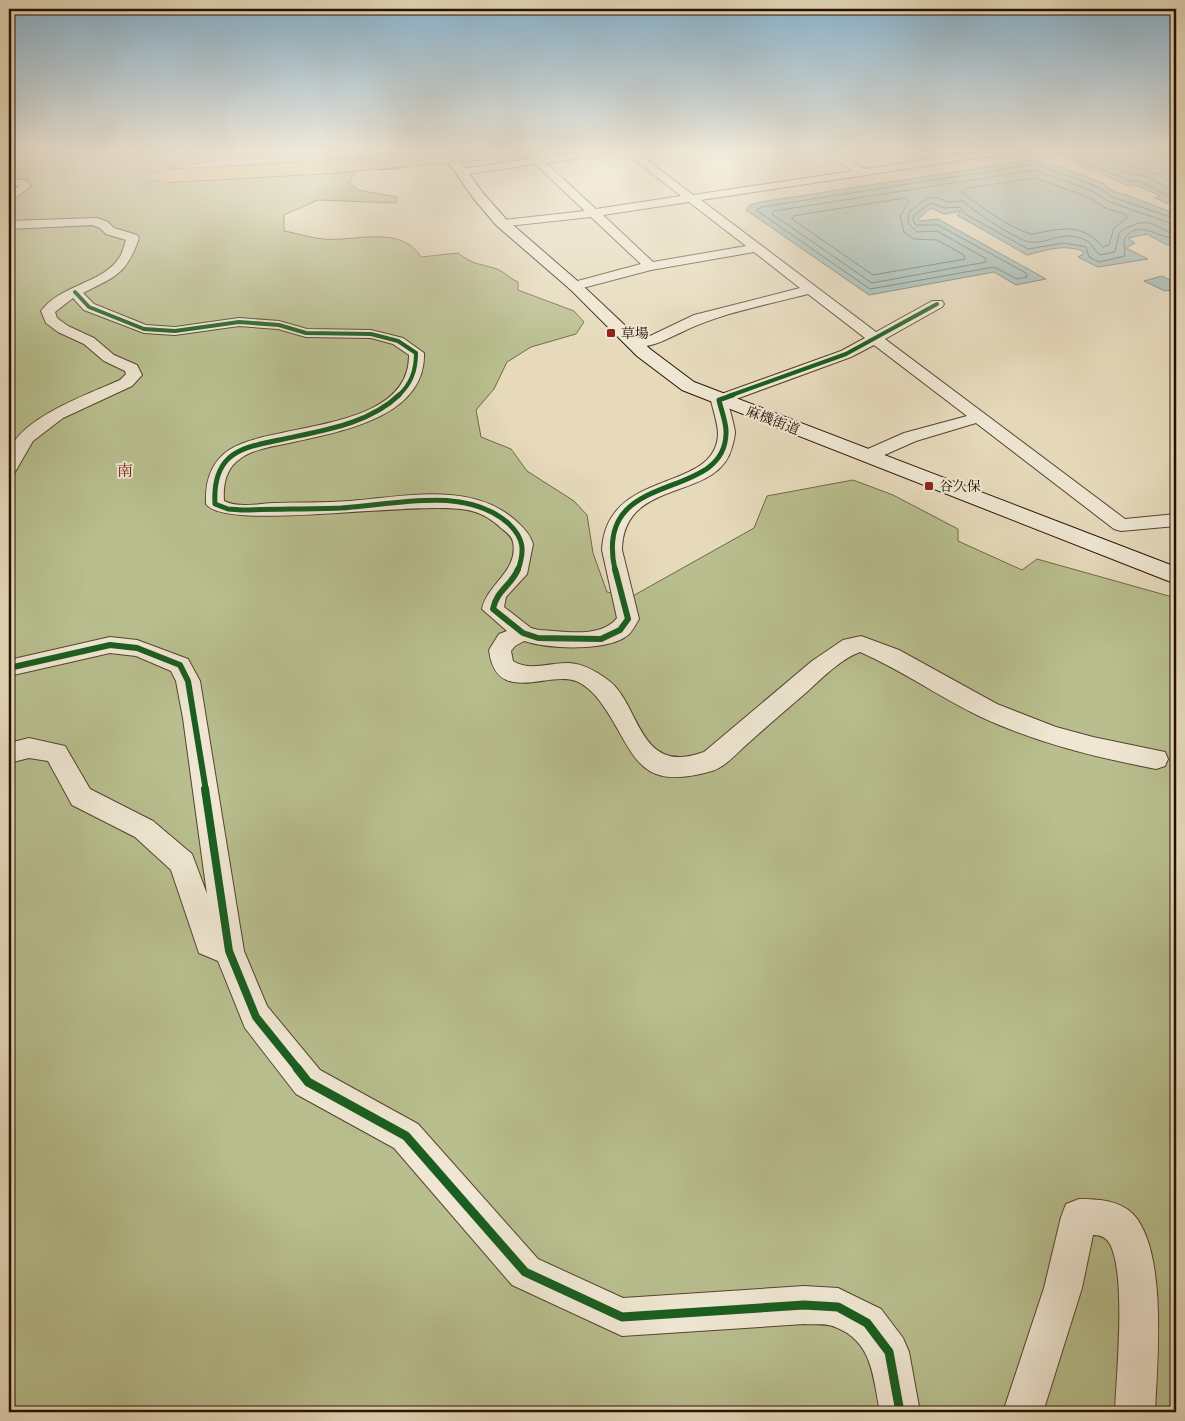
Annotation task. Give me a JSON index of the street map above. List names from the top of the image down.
{
  "streets": {
    "street": ["麻機街道"]
  },
  "districts": ["南"],
  "places": {
    "transit": ["草場", "谷久保"]
  }
}
